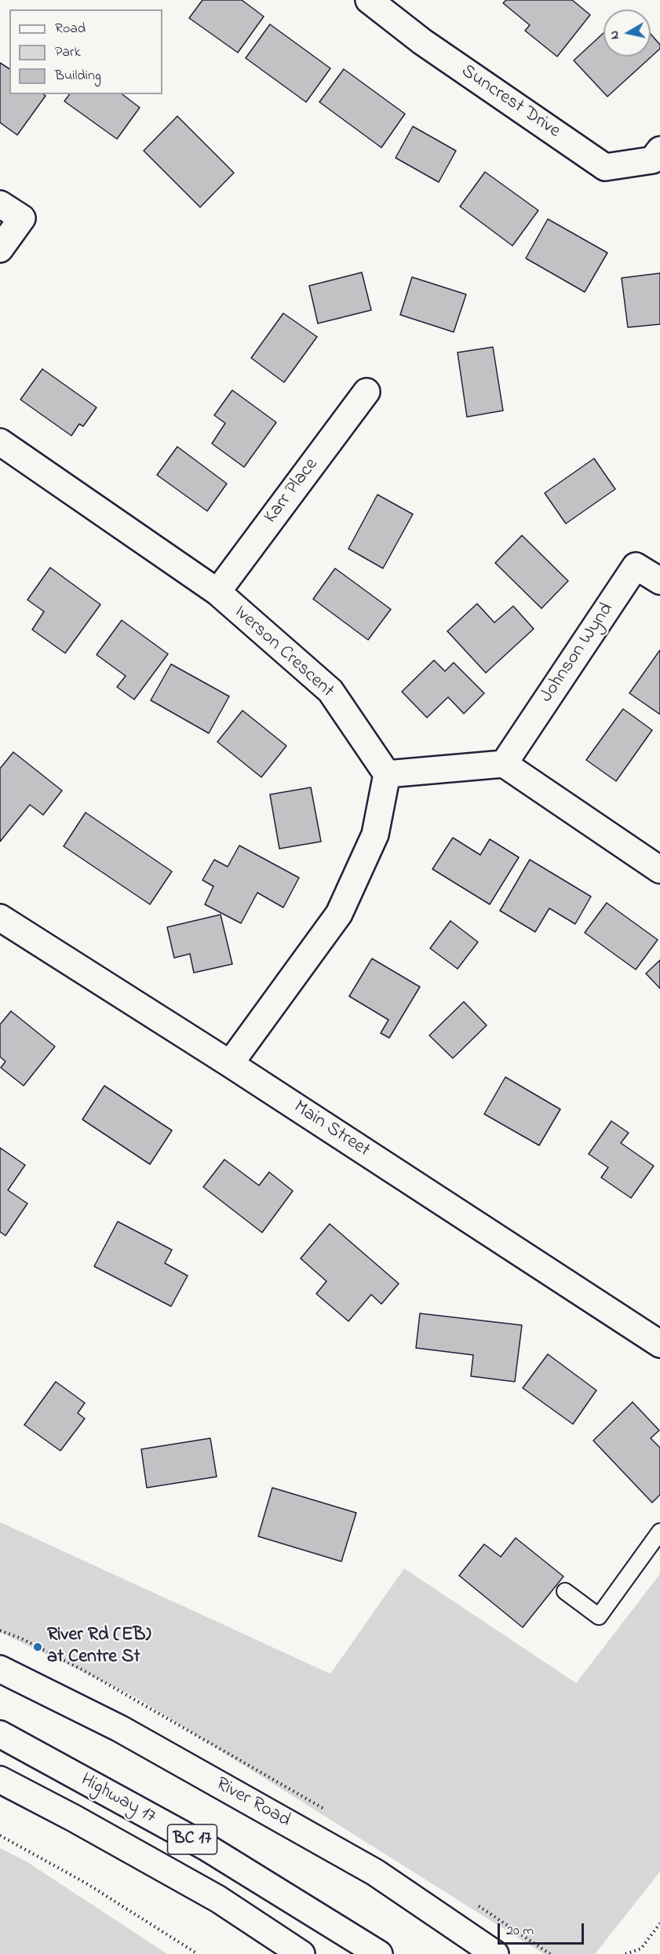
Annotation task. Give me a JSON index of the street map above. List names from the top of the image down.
{
  "streets": {
    "main road": [
      "Suncrest Drive",
      "Karr Place",
      "Iverson Crescent",
      "Johnson Wynd",
      "Main Street",
      "Highway 17",
      "River Road",
      "BC 17"
    ]
  },
  "crossings": [
    ["Karr Place", "Iverson Crescent"]
  ],
  "places": ["River Rd (EB) at Centre St"],
  "legend": ["Road", "Park", "Building"],
  "scale_bar": "20 m",
  "north": "left"
}
